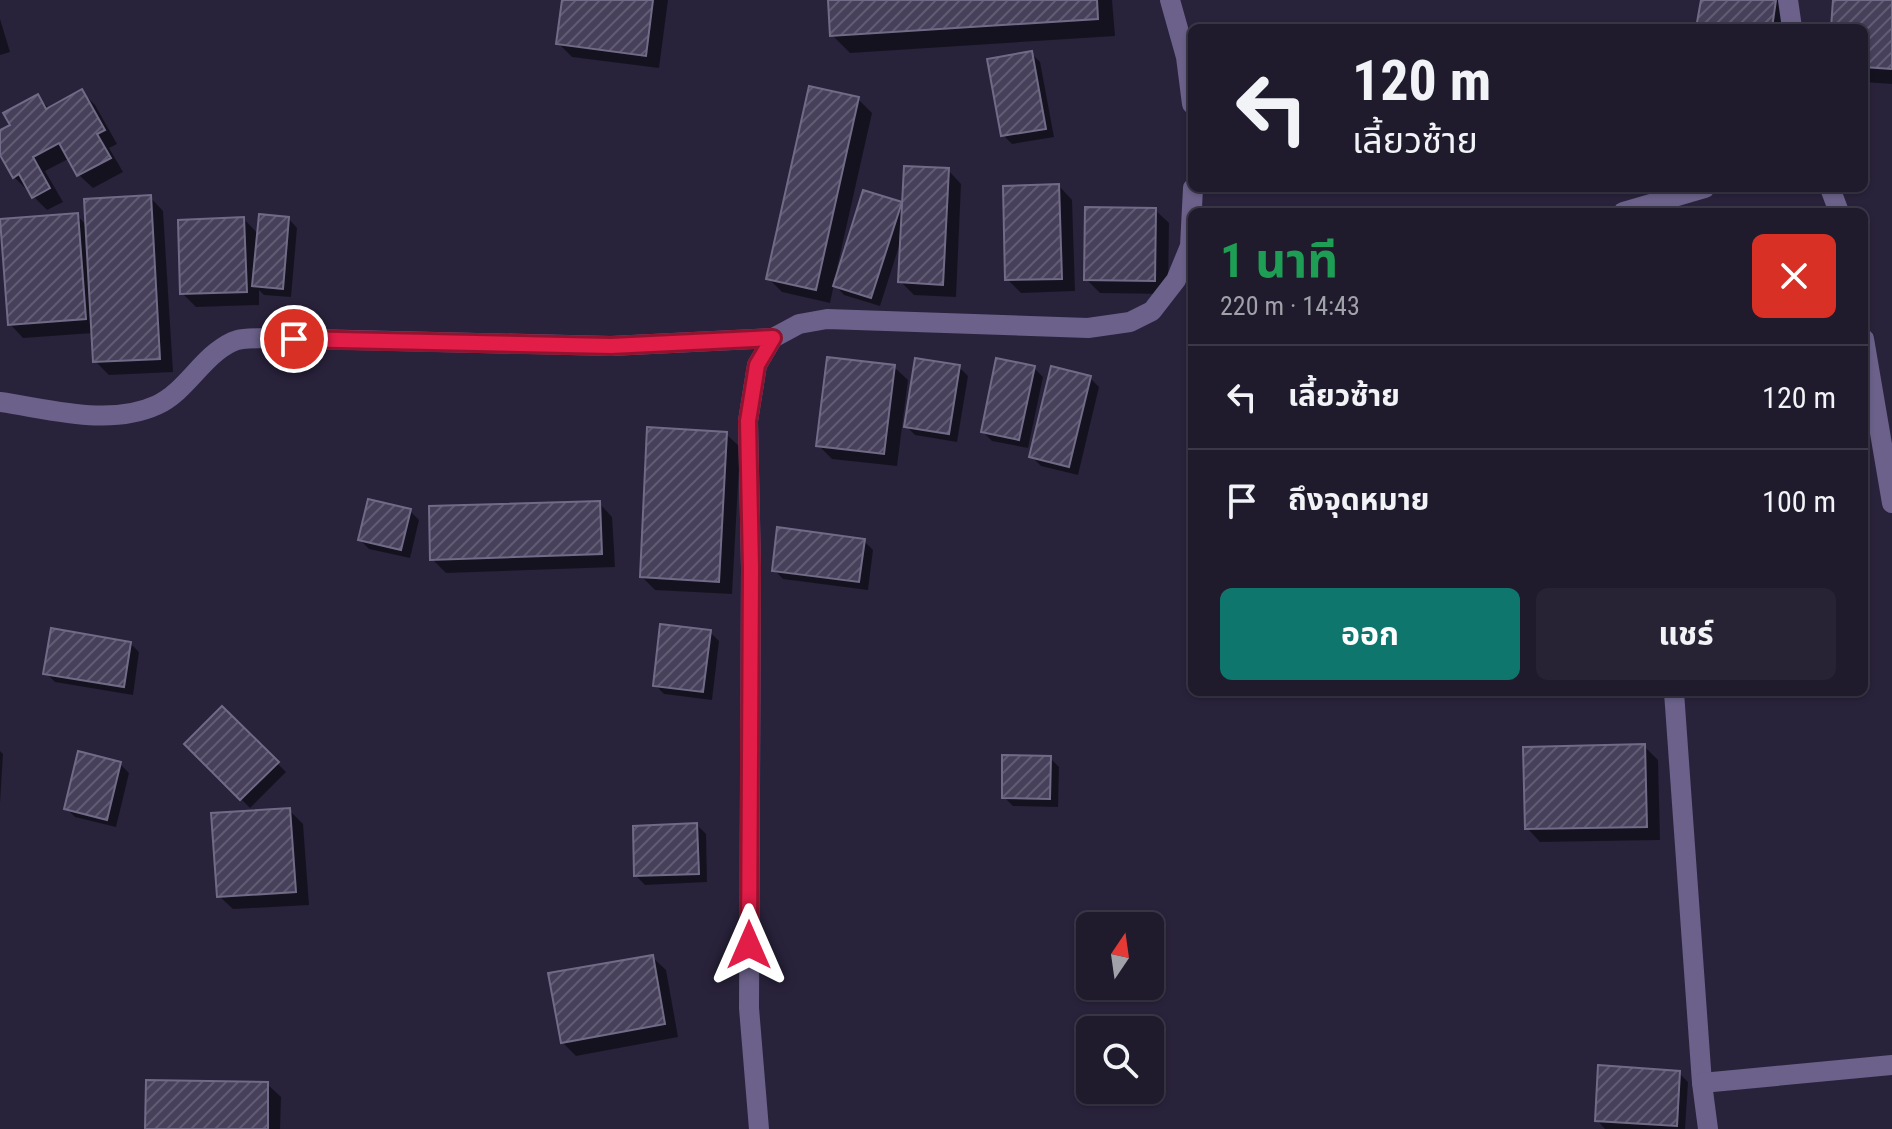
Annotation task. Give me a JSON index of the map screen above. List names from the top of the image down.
{
  "north": "top",
  "page": {
    "turn": ["120 m", "เลี้ยวซ้าย"],
    "heading": ["1 นาที", "220 m · 14:43"],
    "list": [
      {
        "name": "เลี้ยวซ้าย",
        "value": "120 m"
      },
      {
        "name": "ถึงจุดหมาย",
        "value": "100 m"
      }
    ],
    "buttons": ["ออก", "แชร์"]
  }
}
